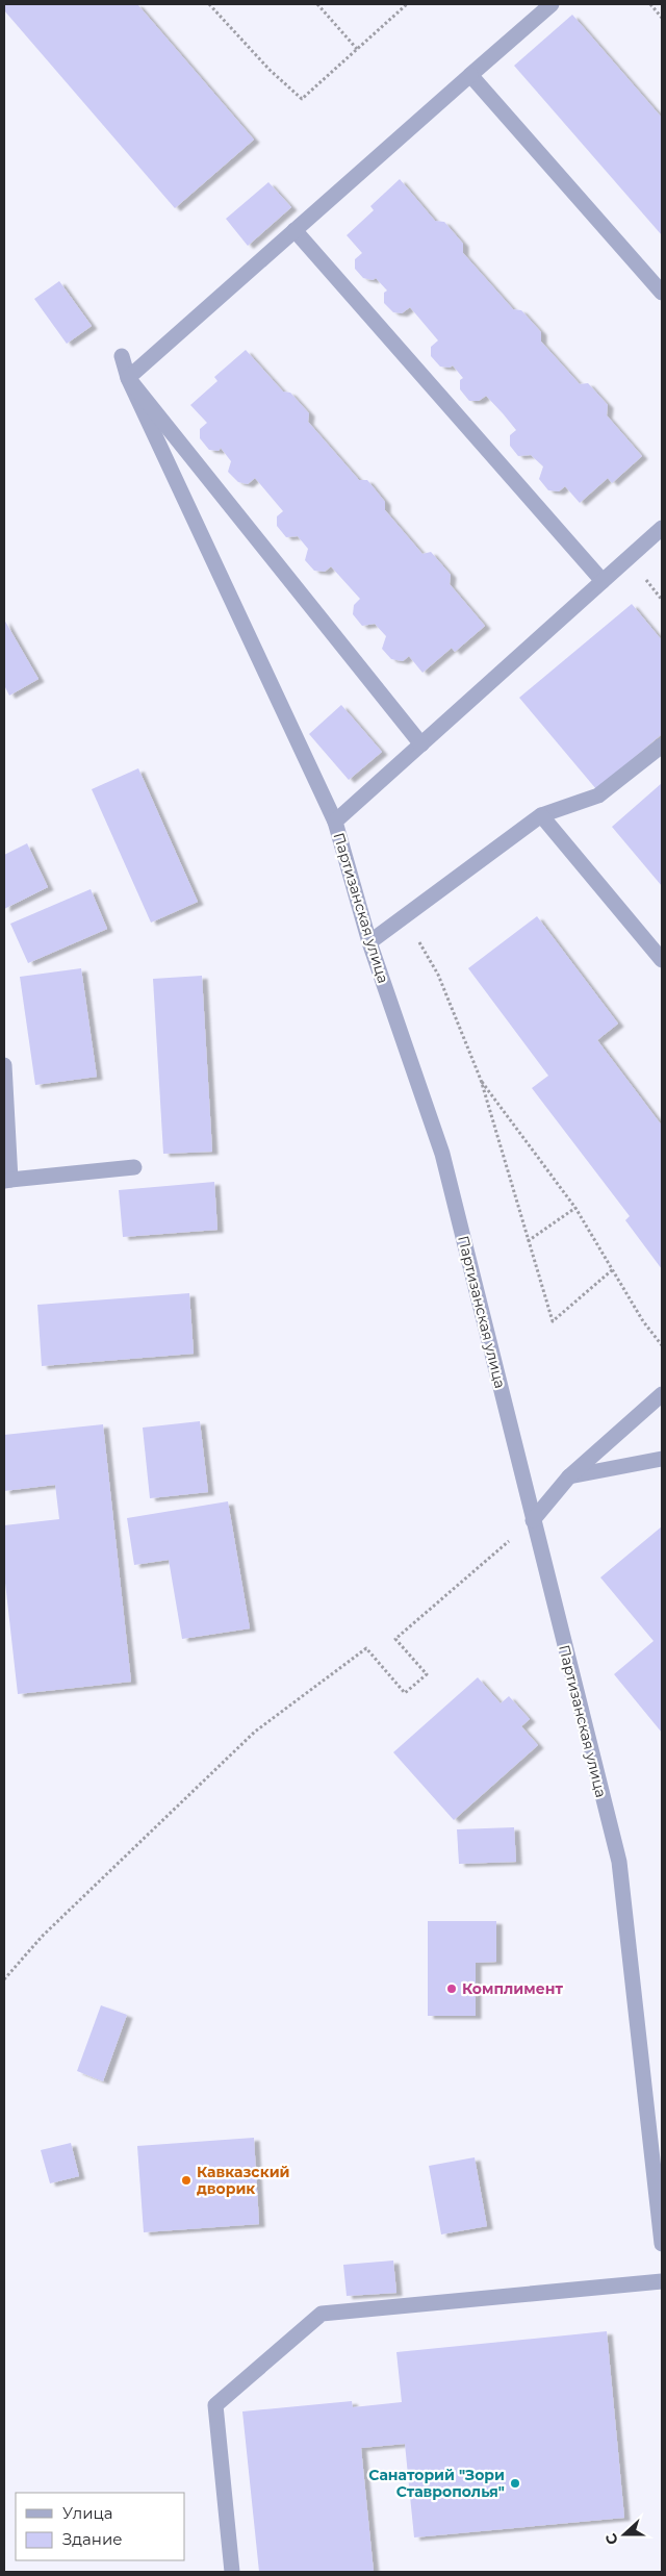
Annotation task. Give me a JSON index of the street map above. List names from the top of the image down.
{
  "streets": {
    "street": ["Партизанская улица"]
  },
  "places": ["Комплимент", "Кавказский дворик", "Санаторий \"Зори Ставрополья\""],
  "legend": ["Улица", "Здание"],
  "north": "left"
}
